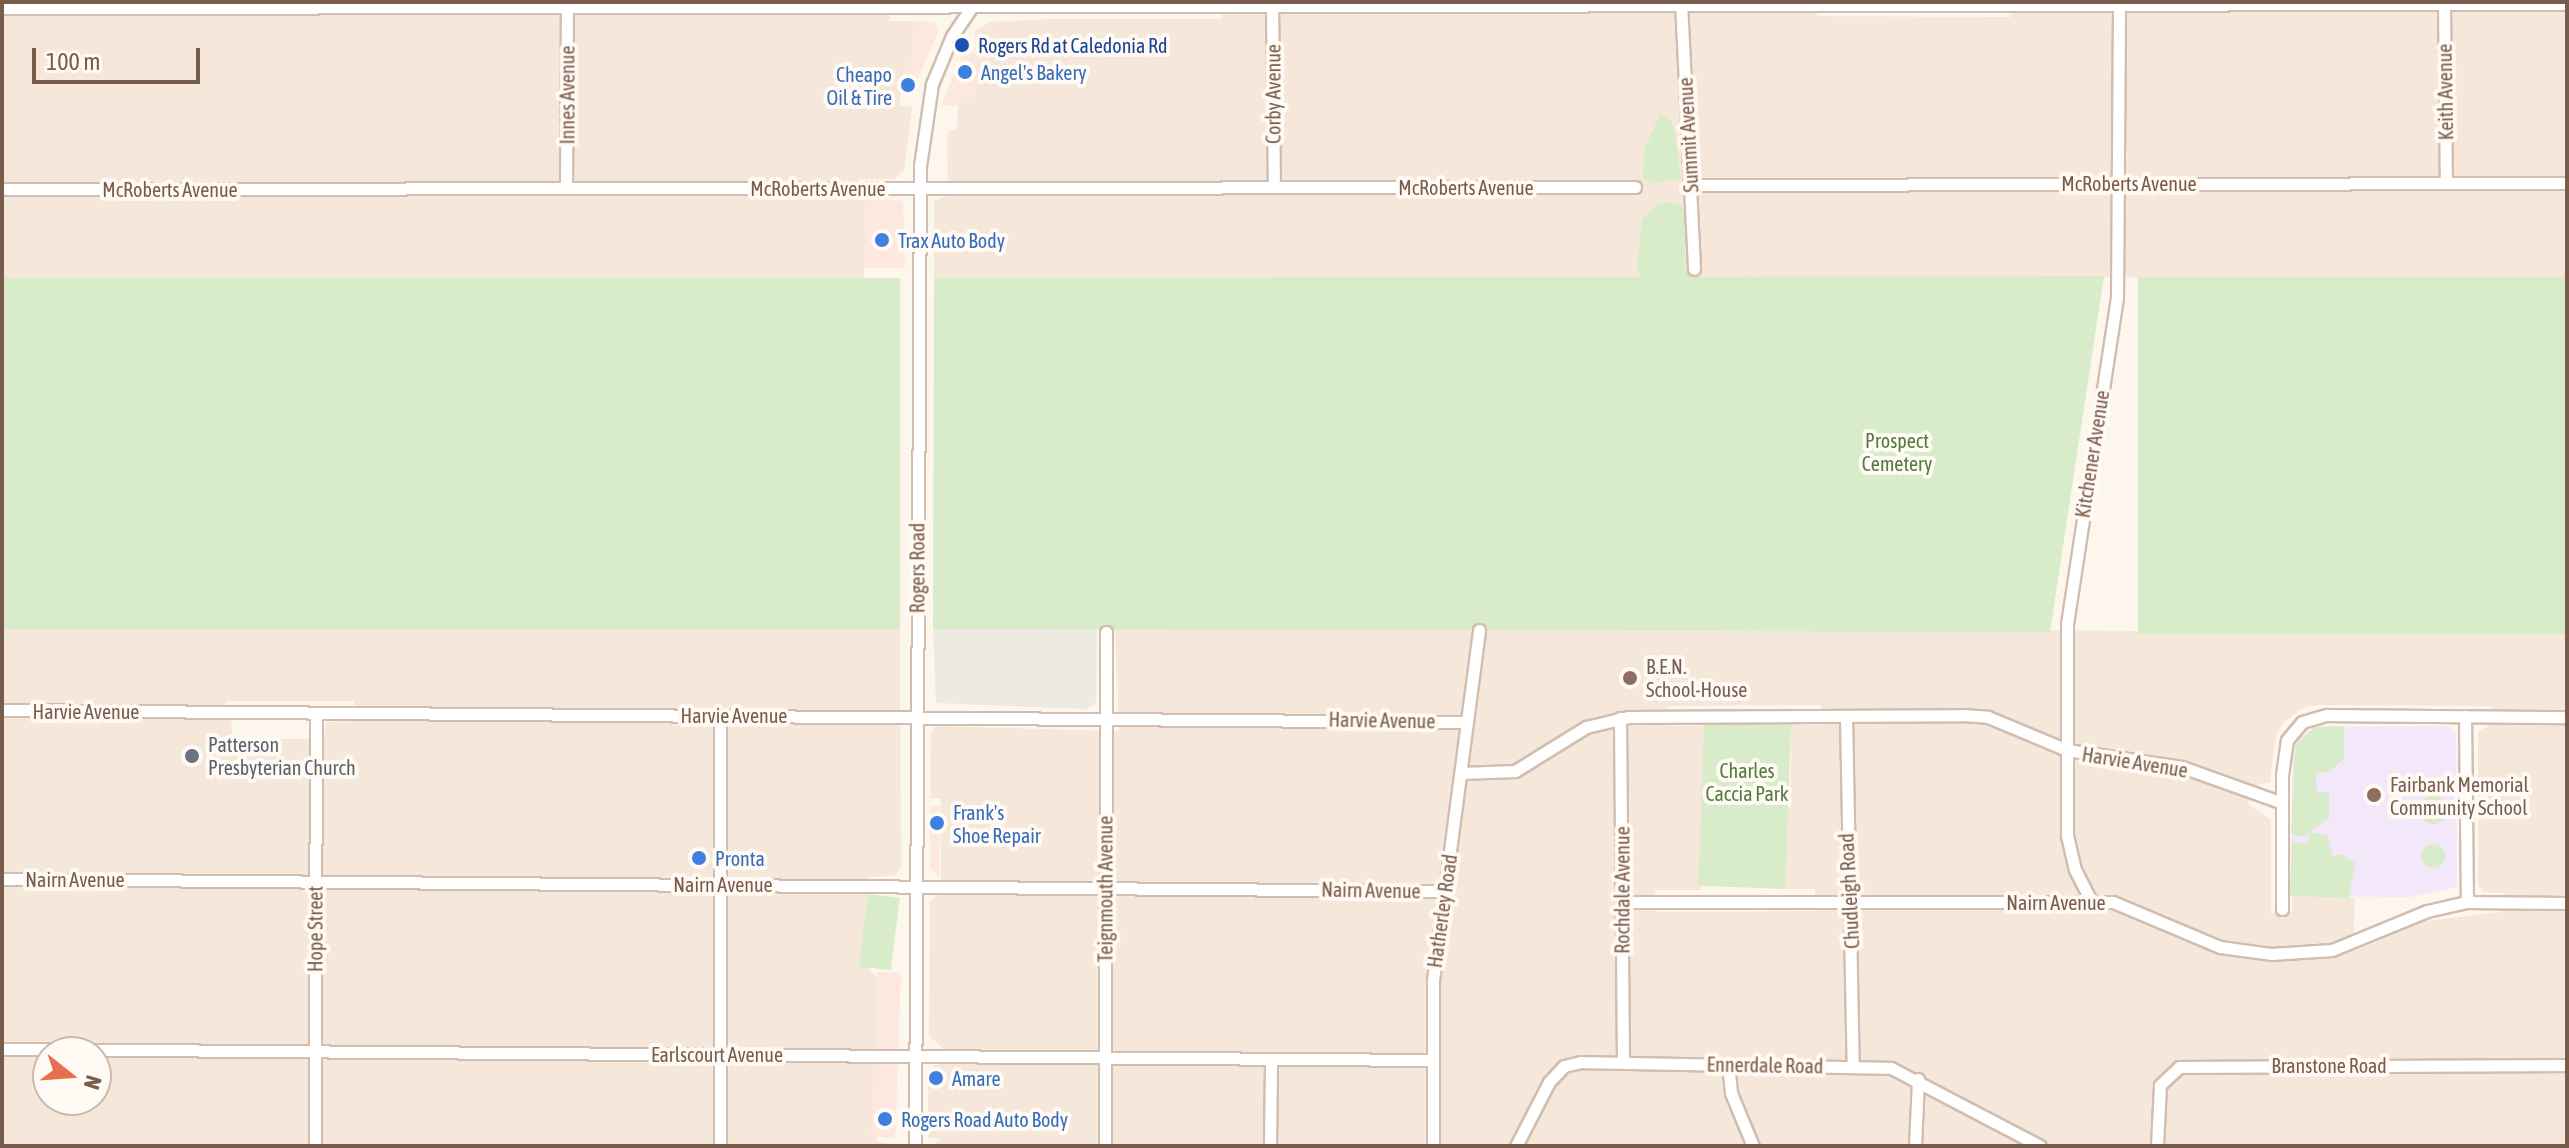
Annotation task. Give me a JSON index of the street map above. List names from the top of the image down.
{
  "streets": {
    "street": [
      "Keith Avenue",
      "Corby Avenue",
      "Innes Avenue",
      "Summit Avenue",
      "McRoberts Avenue",
      "Kitchener Avenue",
      "Rogers Road",
      "Harvie Avenue",
      "Nairn Avenue",
      "Teignmouth Avenue",
      "Rochdale Avenue",
      "Chudleigh Road",
      "Hatherley Road",
      "Hope Street",
      "Earlscourt Avenue",
      "Ennerdale Road",
      "Branstone Road"
    ]
  },
  "crossings": [
    ["Keith Avenue", "McRoberts Avenue"],
    ["Corby Avenue", "McRoberts Avenue"],
    ["Innes Avenue", "McRoberts Avenue"],
    ["Summit Avenue", "McRoberts Avenue"],
    ["McRoberts Avenue", "Kitchener Avenue"],
    ["McRoberts Avenue", "Rogers Road"],
    ["Kitchener Avenue", "Harvie Avenue"],
    ["Kitchener Avenue", "Nairn Avenue"],
    ["Rogers Road", "Harvie Avenue"],
    ["Rogers Road", "Nairn Avenue"],
    ["Rogers Road", "Earlscourt Avenue"],
    ["Harvie Avenue", "Teignmouth Avenue"],
    ["Harvie Avenue", "Rochdale Avenue"],
    ["Harvie Avenue", "Chudleigh Road"],
    ["Harvie Avenue", "Hatherley Road"],
    ["Harvie Avenue", "Hope Street"],
    ["Nairn Avenue", "Teignmouth Avenue"],
    ["Nairn Avenue", "Rochdale Avenue"],
    ["Nairn Avenue", "Chudleigh Road"],
    ["Nairn Avenue", "Hatherley Road"],
    ["Nairn Avenue", "Hope Street"],
    ["Teignmouth Avenue", "Earlscourt Avenue"],
    ["Rochdale Avenue", "Ennerdale Road"],
    ["Chudleigh Road", "Ennerdale Road"],
    ["Hatherley Road", "Earlscourt Avenue"],
    ["Hope Street", "Earlscourt Avenue"]
  ],
  "parks": ["Prospect Cemetery", "Charles Caccia Park"],
  "places": [
    "Rogers Rd at Caledonia Rd",
    "Angel's Bakery",
    "Cheapo Oil & Tire",
    "Trax Auto Body",
    "B.E.N. School-House",
    "Patterson Presbyterian Church",
    "Fairbank Memorial Community School",
    "Frank's Shoe Repair",
    "Pronta",
    "Amare",
    "Rogers Road Auto Body"
  ],
  "scale_bar": "100 m",
  "north": "right"
}
